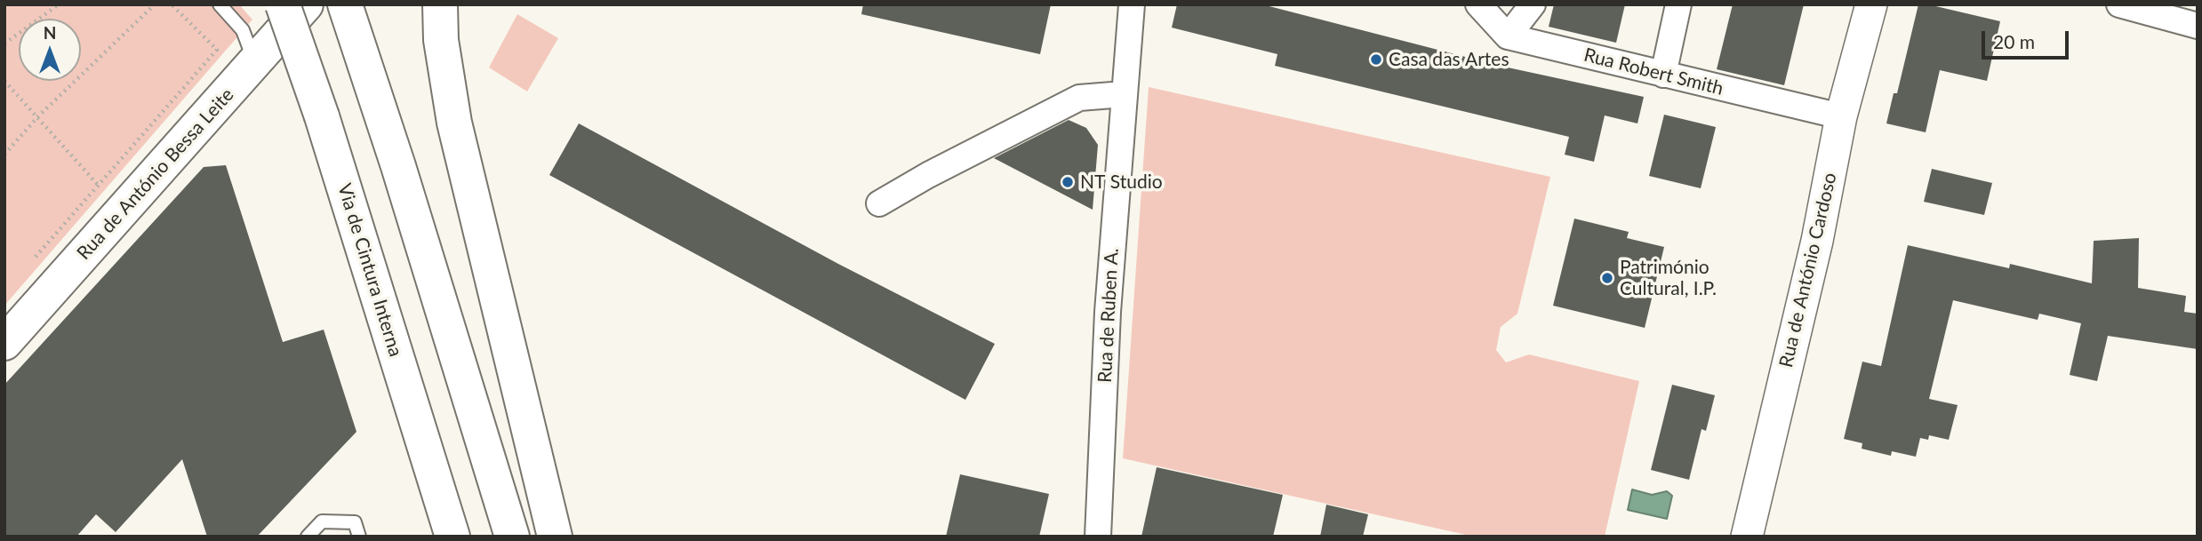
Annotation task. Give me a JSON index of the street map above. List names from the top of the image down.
{
  "streets": {
    "main road": ["Rua de António Bessa Leite", "Via de Cintura Interna"],
    "street": ["Rua Robert Smith", "Rua de António Cardoso", "Rua de Ruben A."]
  },
  "crossings": [
    ["Rua Robert Smith", "Rua de António Cardoso"]
  ],
  "places": ["Casa das Artes", "NT Studio", "Património Cultural, I.P."],
  "scale_bar": "20 m",
  "north": "top"
}
